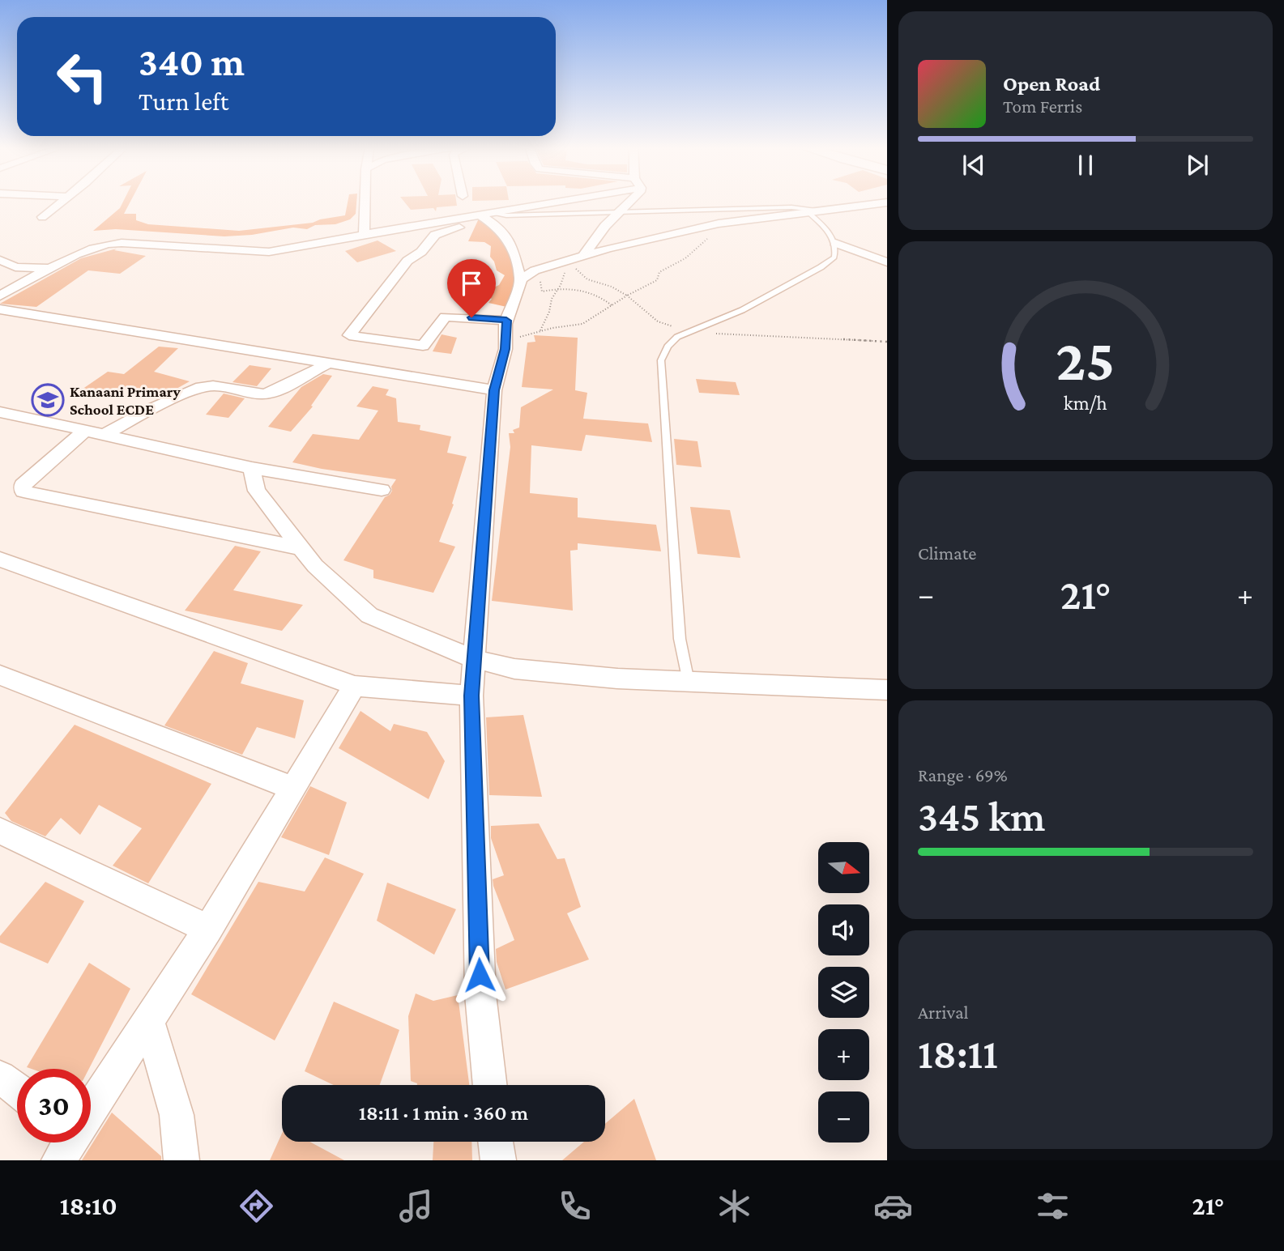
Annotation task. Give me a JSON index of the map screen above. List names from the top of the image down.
{
  "places": {
    "school or university": ["Kanaani Primary School ECDE"]
  },
  "north": "right",
  "page": {
    "turn": ["340 m", "Turn left"],
    "song": ["Open Road", "Tom Ferris"],
    "tile": [
      "Climate",
      ["Range · 69%", "345 km"],
      ["Arrival", "18:11"]
    ],
    "heat": ["−", "21°", "+"],
    "map_buttons": ["+", "−"],
    "limit": "30",
    "trip": "18:11 · 1 min · 360 m",
    "tabs": ["18:10", "21°"],
    "gauge": ["25", "km/h"]
  }
}
